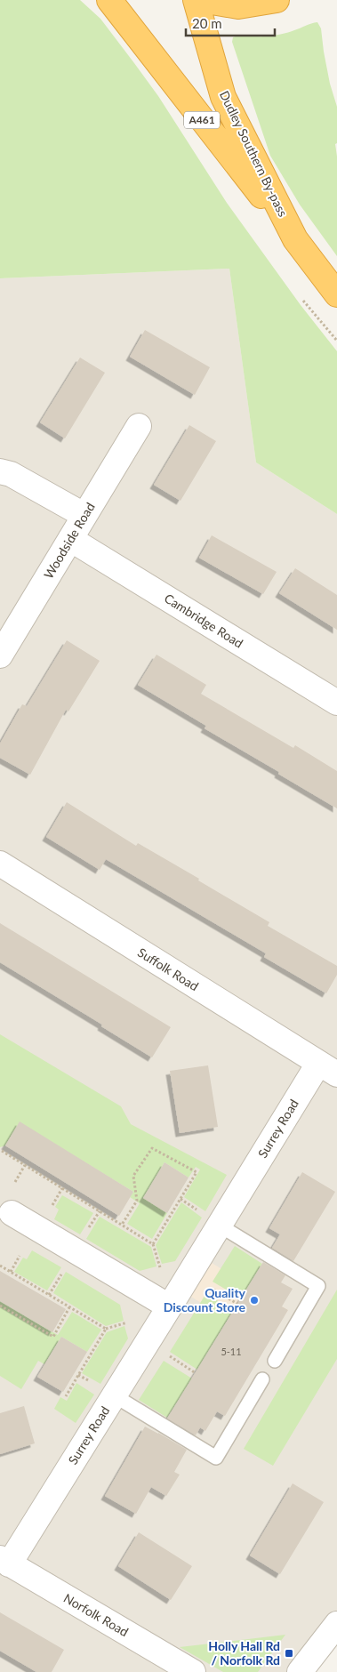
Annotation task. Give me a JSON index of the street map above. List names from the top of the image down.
{
  "streets": {
    "highway": ["A461", "Dudley Southern By-pass"],
    "street": [
      "Woodside Road",
      "Cambridge Road",
      "Suffolk Road",
      "Surrey Road",
      "Norfolk Road"
    ]
  },
  "crossings": [
    ["A461", "Dudley Southern By-pass"],
    ["Woodside Road", "Cambridge Road"],
    ["Suffolk Road", "Surrey Road"],
    ["Surrey Road", "Norfolk Road"]
  ],
  "places": {
    "other": ["Quality Discount Store"],
    "transit": ["Holly Hall Rd / Norfolk Rd"]
  },
  "house_numbers": ["5-11"],
  "scale_bar": "20 m"
}
